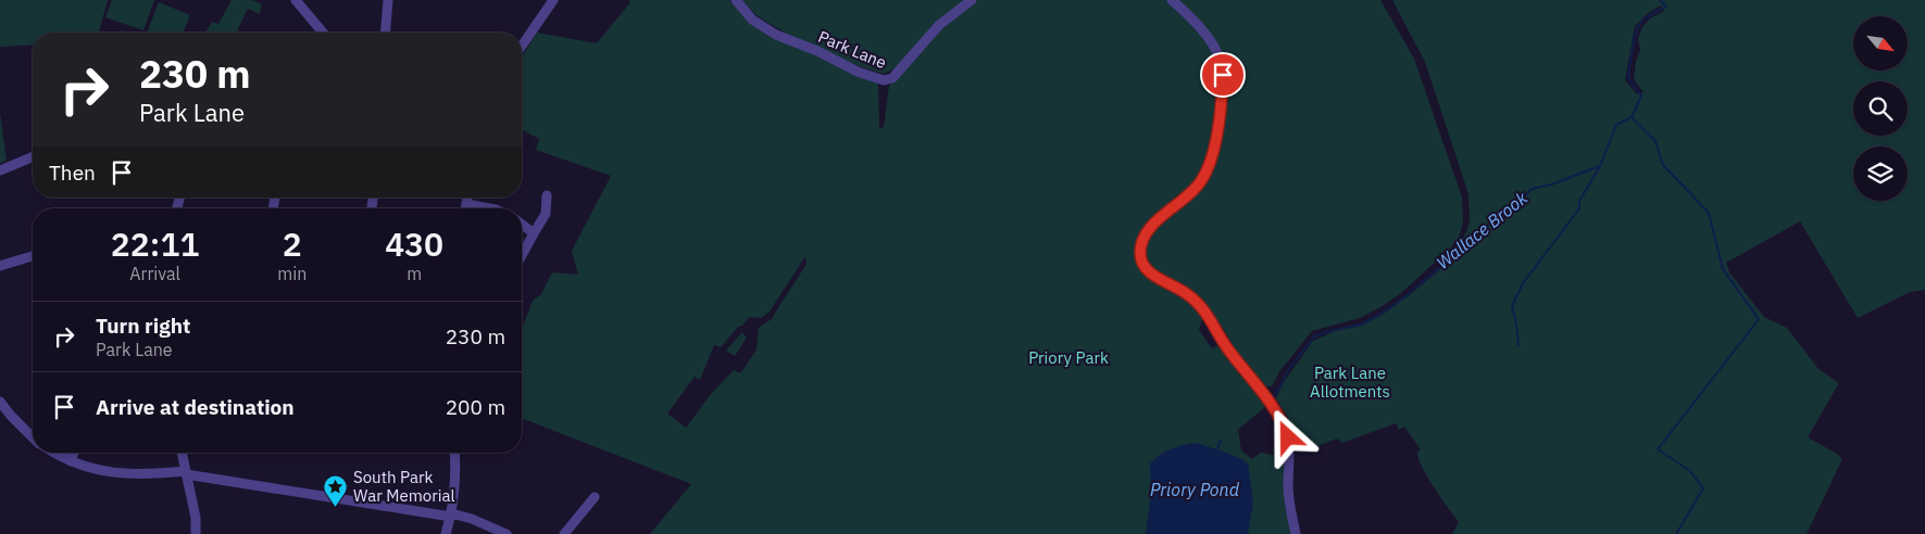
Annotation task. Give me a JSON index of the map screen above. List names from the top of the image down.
{
  "streets": {
    "street": ["Park Lane"]
  },
  "water": ["Wallace Brook", "Priory Pond"],
  "parks": ["Priory Park", "Park Lane Allotments"],
  "places": {
    "place": ["South Park War Memorial"]
  },
  "north": "bottom right",
  "page": {
    "turn": ["230 m", "Park Lane"],
    "then": "Then",
    "eta": [
      "22:11",
      "Arrival",
      "2",
      "min",
      "430",
      "m"
    ],
    "list": [
      {
        "name": "Turn right",
        "note": "Park Lane",
        "value": "230 m"
      },
      {
        "name": "Arrive at destination",
        "value": "200 m"
      }
    ]
  }
}
